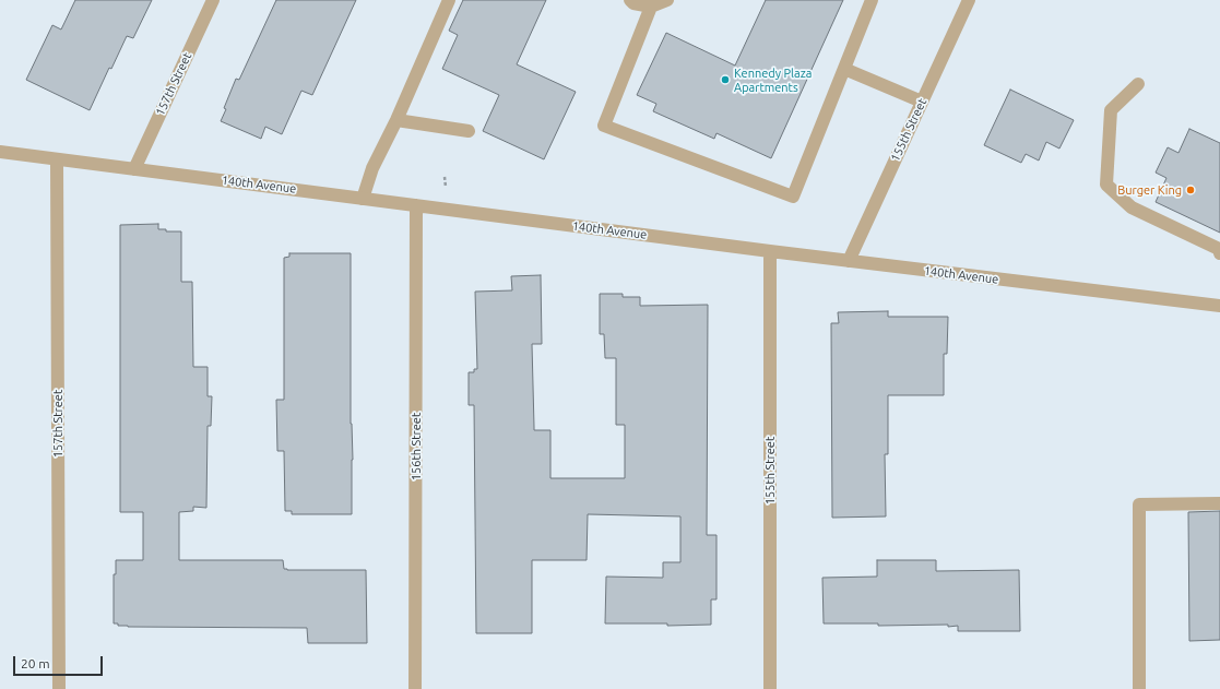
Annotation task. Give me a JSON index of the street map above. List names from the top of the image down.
{
  "streets": {
    "street": [
      "157th Street",
      "155th Street",
      "140th Avenue",
      "156th Street"
    ]
  },
  "crossings": [
    ["157th Street", "140th Avenue"],
    ["155th Street", "140th Avenue"],
    ["140th Avenue", "156th Street"]
  ],
  "places": ["Kennedy Plaza Apartments", "Burger King"],
  "scale_bar": "20 m"
}
